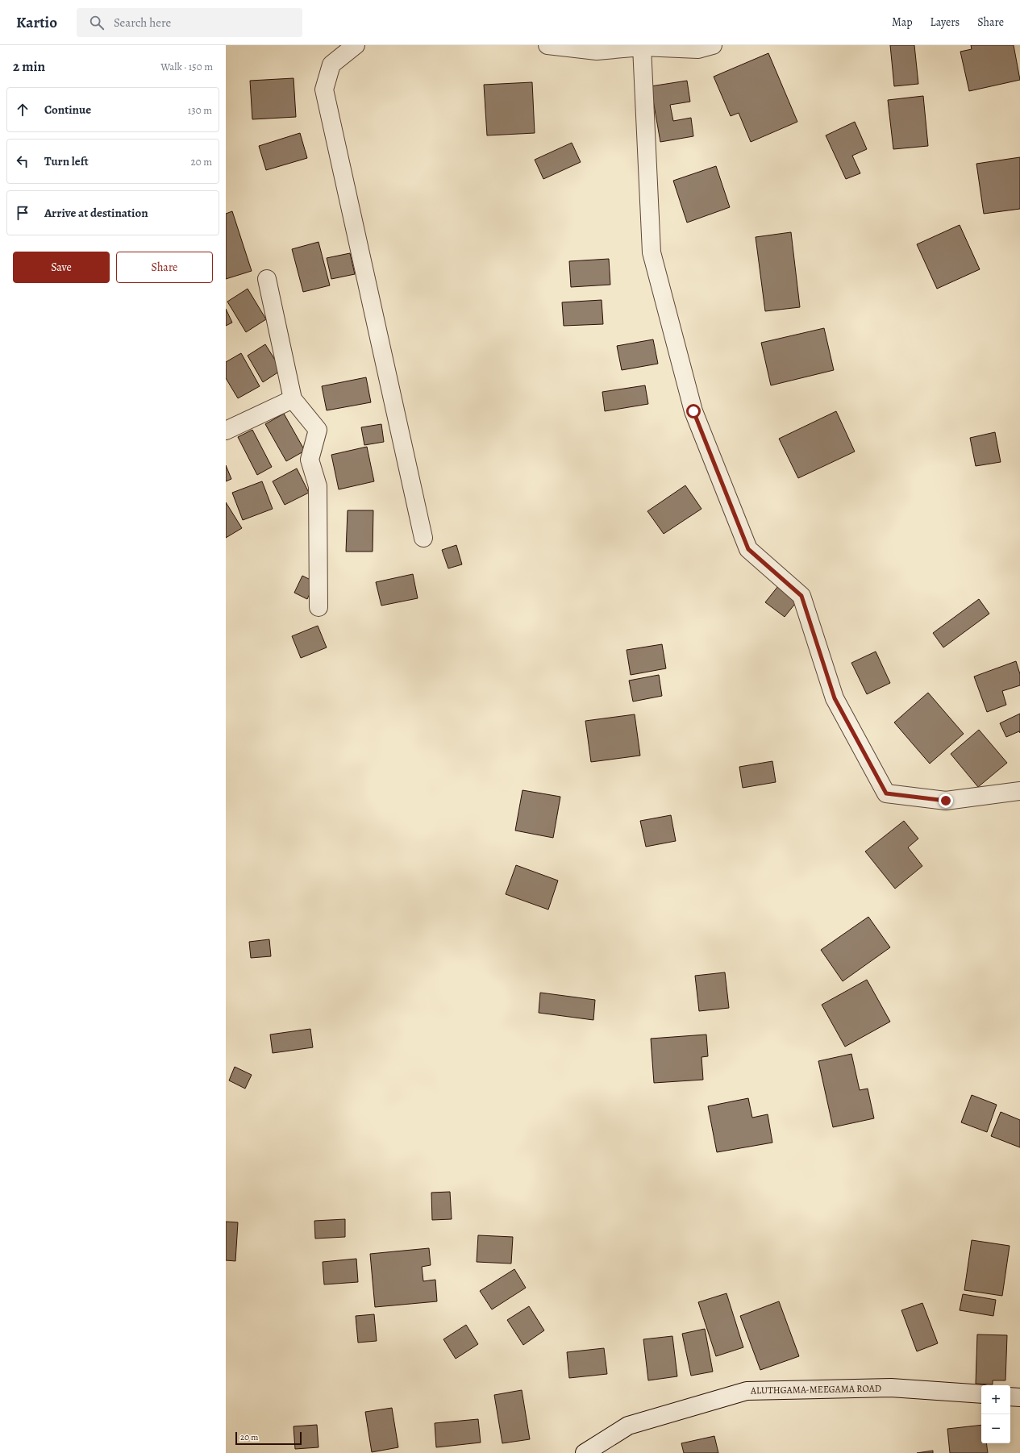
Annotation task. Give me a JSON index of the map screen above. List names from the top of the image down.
{
  "streets": {
    "street": ["ALUTHGAMA-MEEGAMA ROAD"]
  },
  "scale_bar": "20 m",
  "page": {
    "header": "Kartio",
    "search": "Search here",
    "nav": ["Map", "Layers", "Share"],
    "heading": ["2 min", "Walk · 150 m"],
    "list": [
      ["Continue", "130 m"],
      ["Turn left", "20 m"],
      "Arrive at destination"
    ],
    "buttons": ["Save", "Share"],
    "map_buttons": ["+", "−"],
    "scale": "20 m"
  }
}
